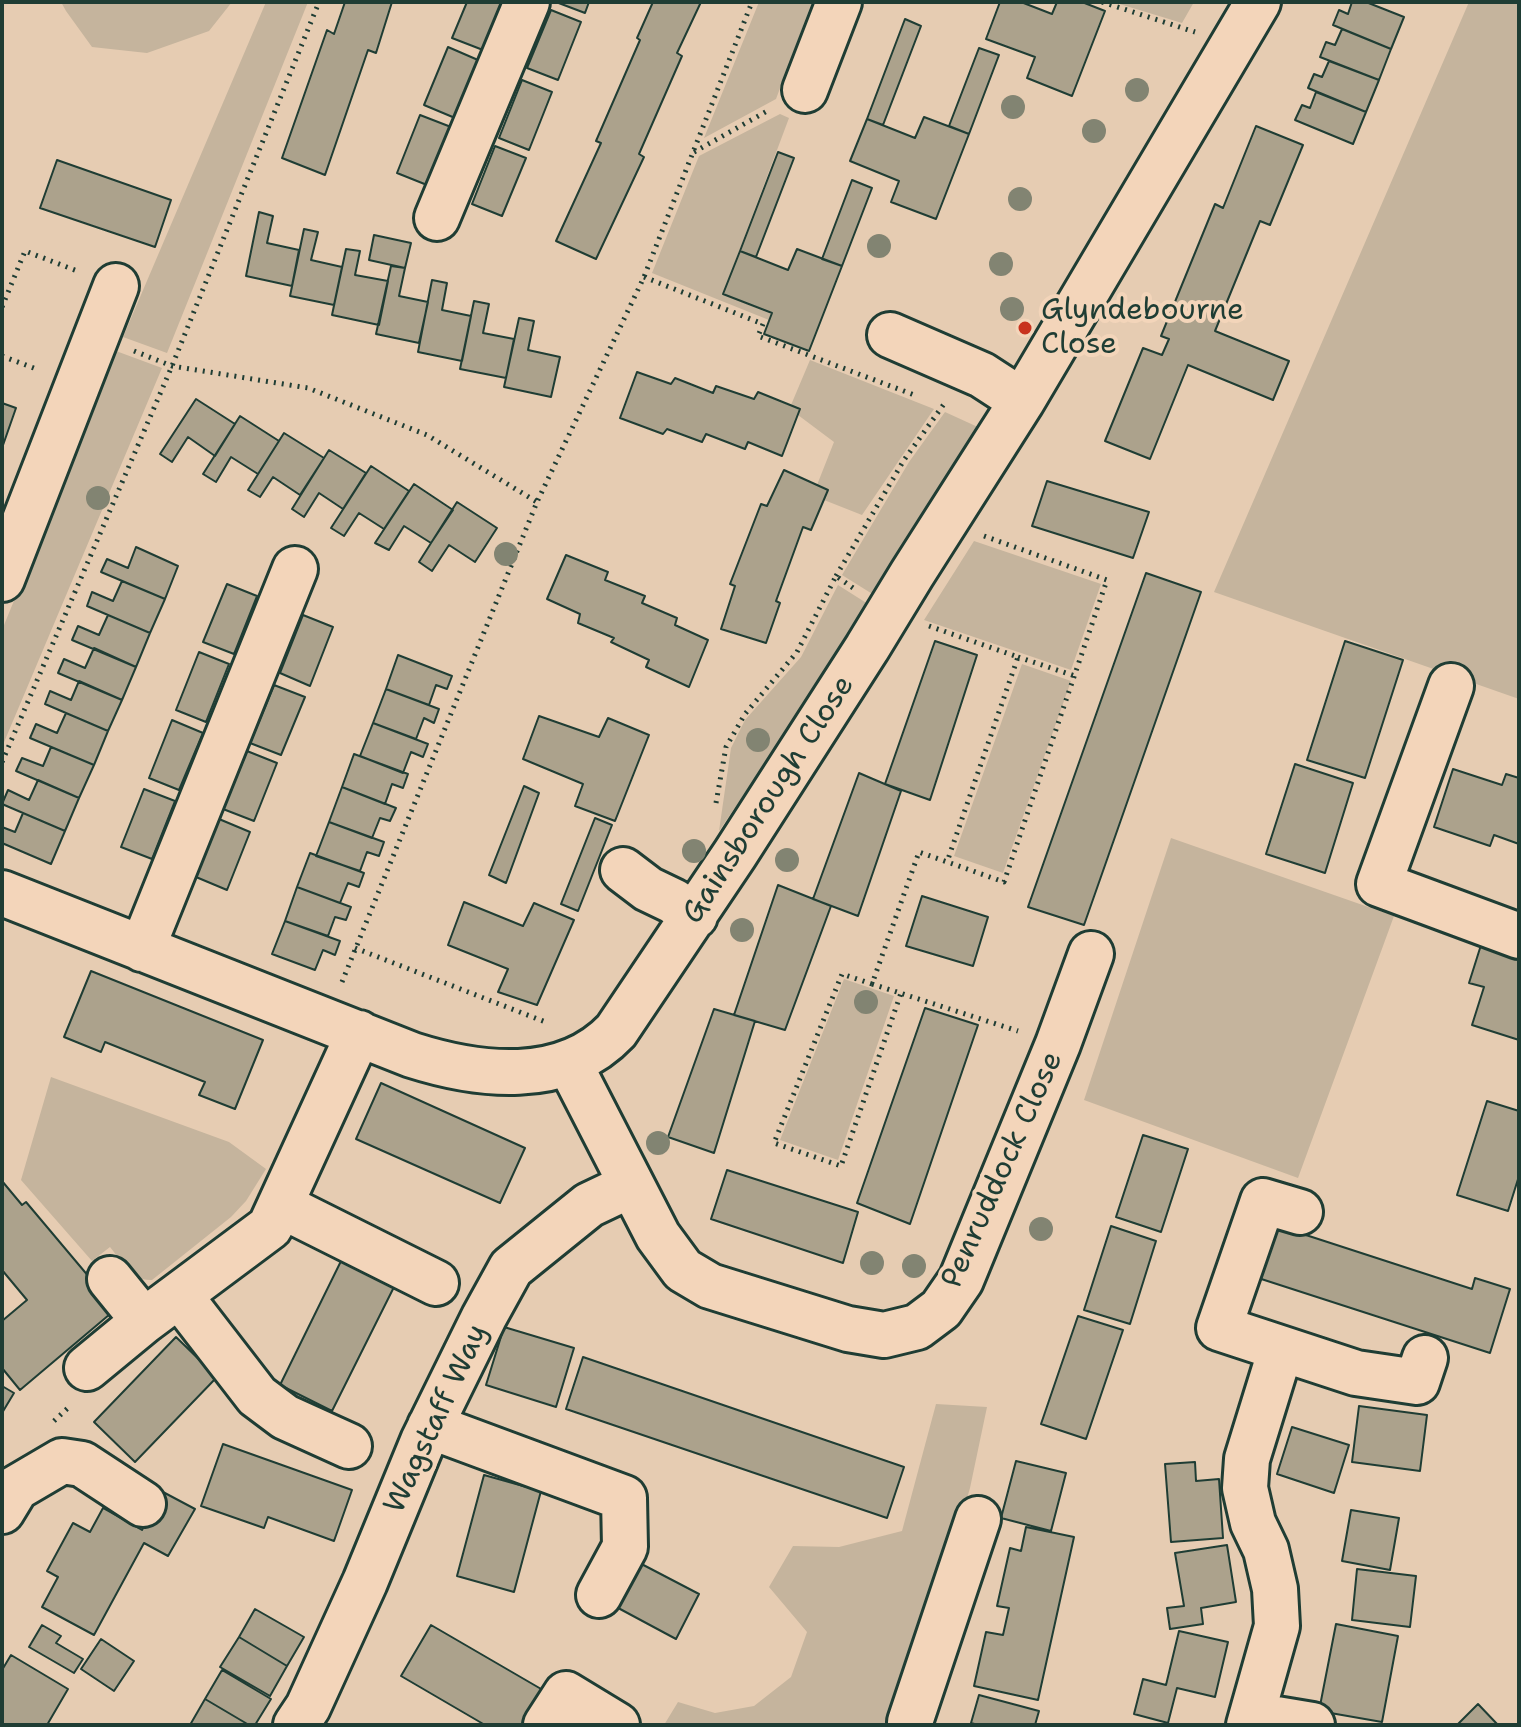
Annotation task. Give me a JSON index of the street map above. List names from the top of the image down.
{
  "streets": {
    "street": ["Gainsborough Close", "Penruddock Close", "Wagstaff Way"]
  },
  "crossings": [
    ["Gainsborough Close", "Penruddock Close"],
    ["Penruddock Close", "Wagstaff Way"]
  ],
  "places": ["Glyndebourne Close"]
}
